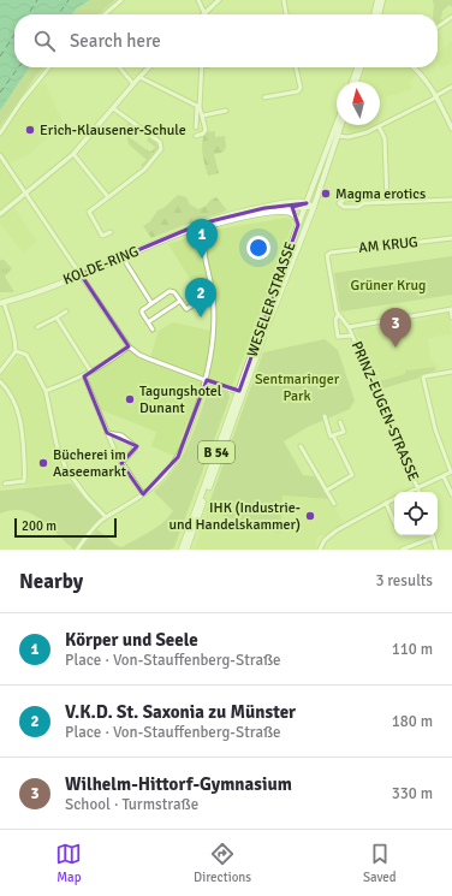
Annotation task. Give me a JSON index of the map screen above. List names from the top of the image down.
{
  "streets": {
    "main road": ["KOLDE-RING", "WESELER STRASSE", "B 54"],
    "street": ["AM KRUG", "PRINZ-EUGEN-STRASSE"]
  },
  "crossings": [
    ["AM KRUG", "PRINZ-EUGEN-STRASSE"],
    ["KOLDE-RING", "WESELER STRASSE"]
  ],
  "parks": ["Grüner Krug", "Sentmaringer Park"],
  "places": [
    "Erich-Klausener-Schule",
    "Magma erotics",
    "Tagungshotel Dunant",
    "Bücherei im Aaseemarkt",
    "IHK (Industrie- und Handelskammer)"
  ],
  "scale_bar": "200 m",
  "north": "top",
  "page": {
    "search": "Search here",
    "pins": ["1", "2", "3"],
    "scale": "200 m",
    "heading": ["Nearby", "3 results"],
    "list": [
      {
        "mark": "1",
        "name": "Körper und Seele",
        "note": "Place · Von-Stauffenberg-Straße",
        "value": "110 m"
      },
      {
        "mark": "2",
        "name": "V.K.D. St. Saxonia zu Münster",
        "note": "Place · Von-Stauffenberg-Straße",
        "value": "180 m"
      },
      {
        "mark": "3",
        "name": "Wilhelm-Hittorf-Gymnasium",
        "note": "School · Turmstraße",
        "value": "330 m"
      }
    ],
    "nav": ["Map", "Directions", "Saved"]
  }
}
